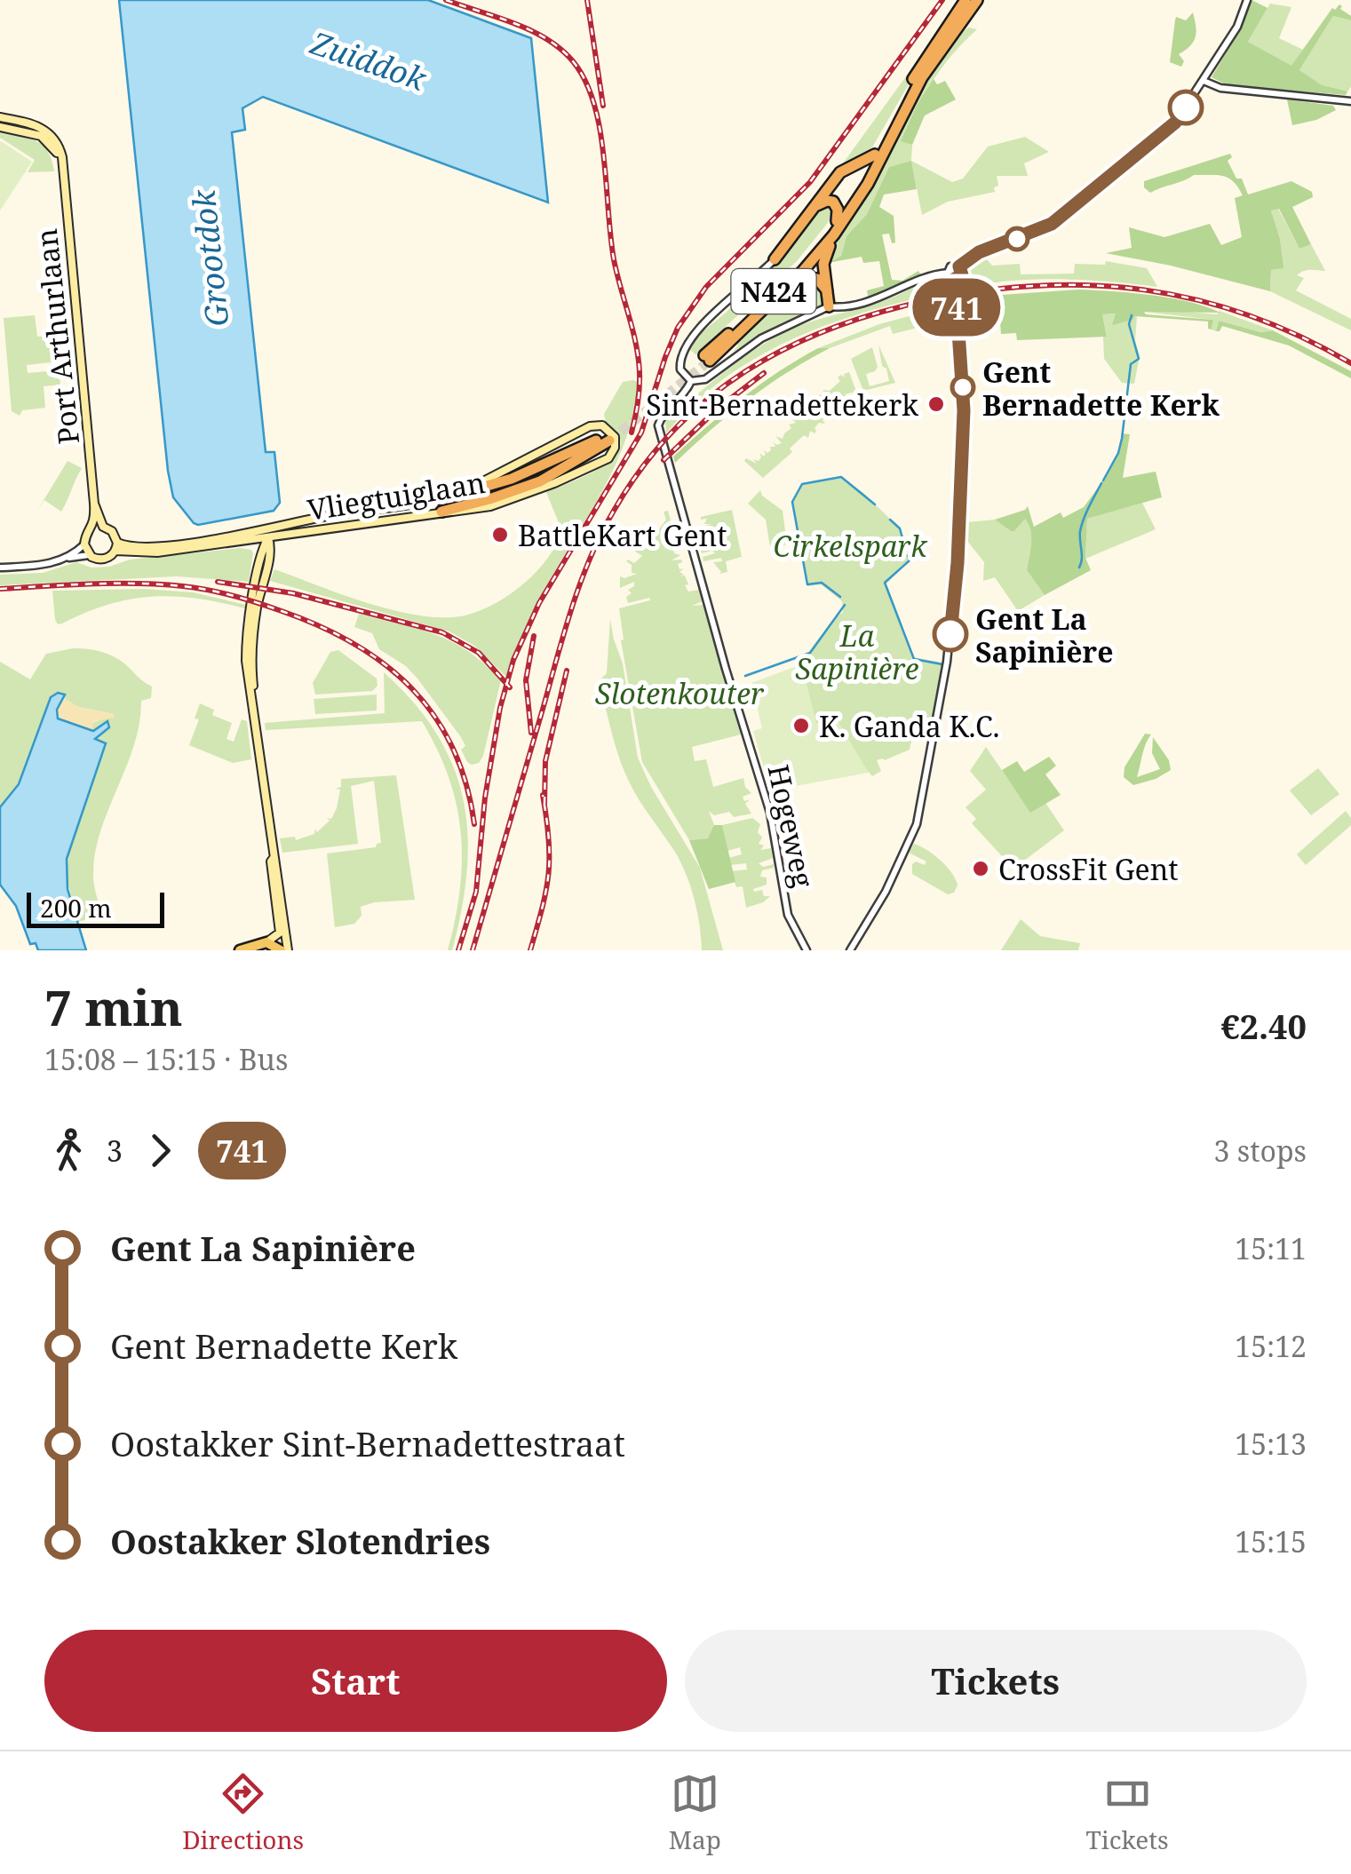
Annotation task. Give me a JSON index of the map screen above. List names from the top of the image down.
{
  "streets": {
    "highway": ["N424"],
    "main road": ["Port Arthurlaan", "Vliegtuiglaan"],
    "street": ["Hogeweg"]
  },
  "crossings": [
    ["Port Arthurlaan", "Vliegtuiglaan"]
  ],
  "water": ["Zuiddok", "Grootdok"],
  "parks": ["Cirkelspark", "La Sapinière", "Slotenkouter"],
  "places": [
    "Gent Bernadette Kerk",
    "Sint-Bernadettekerk",
    "BattleKart Gent",
    "Gent La Sapinière",
    "K. Ganda K.C.",
    "CrossFit Gent"
  ],
  "lines": ["bus line 741"],
  "scale_bar": "200 m",
  "page": {
    "on_map": "741",
    "scale": "200 m",
    "heading": ["7 min", "15:08 – 15:15 · Bus", "€2.40"],
    "legs": ["3", "741", "3 stops"],
    "list": [
      {
        "name": "Gent La Sapinière",
        "value": "15:11"
      },
      {
        "name": "Gent Bernadette Kerk",
        "value": "15:12"
      },
      {
        "name": "Oostakker Sint-Bernadettestraat",
        "value": "15:13"
      },
      {
        "name": "Oostakker Slotendries",
        "value": "15:15"
      }
    ],
    "buttons": ["Start", "Tickets"],
    "tabs": ["Directions", "Map", "Tickets"]
  }
}
